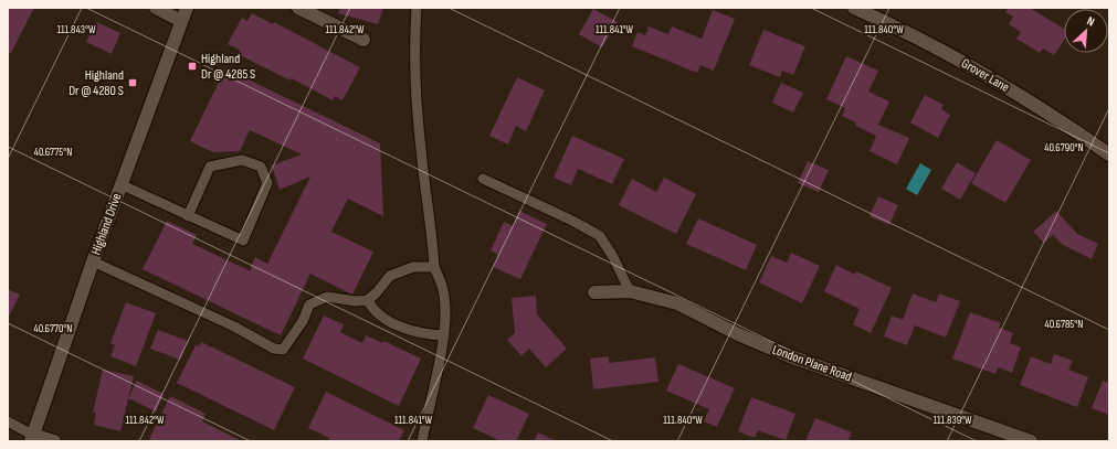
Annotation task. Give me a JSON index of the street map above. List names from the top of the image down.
{
  "streets": {
    "street": ["Grover Lane", "Highland Drive", "London Plane Road"]
  },
  "places": {
    "transit": ["Highland Dr @ 4285 S", "Highland Dr @ 4280 S"]
  },
  "north": "top right",
  "coordinates": [
    "111.841°W",
    "111.843°W",
    "111.842°W",
    "111.840°W",
    "40.6790°N",
    "40.6775°N",
    "40.6785°N",
    "40.6770°N",
    "111.839°W"
  ]
}
